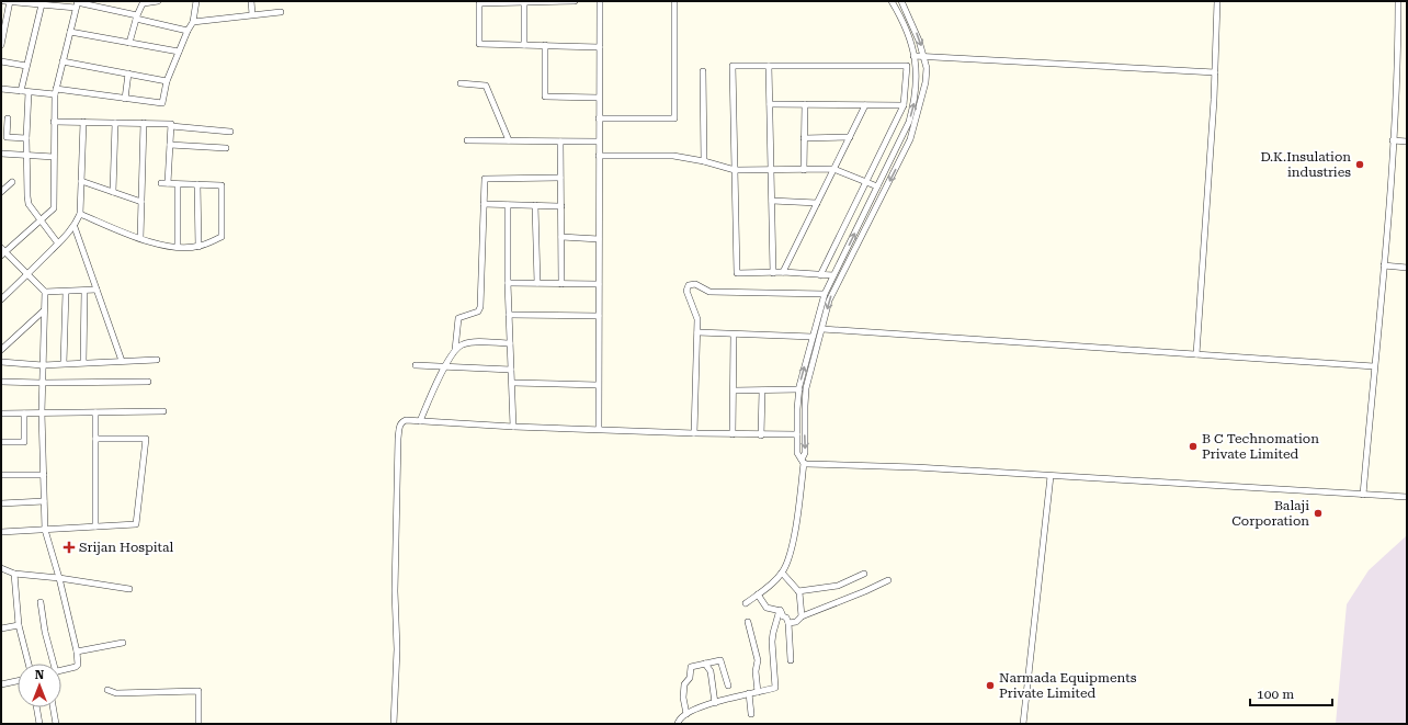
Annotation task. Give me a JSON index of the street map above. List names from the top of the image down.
{
  "places": {
    "other": [
      "D.K.Insulation industries",
      "B C Technomation Private Limited",
      "Balaji Corporation",
      "Narmada Equipments Private Limited"
    ],
    "health": ["Srijan Hospital"]
  },
  "scale_bar": "100 m",
  "north": "top"
}
